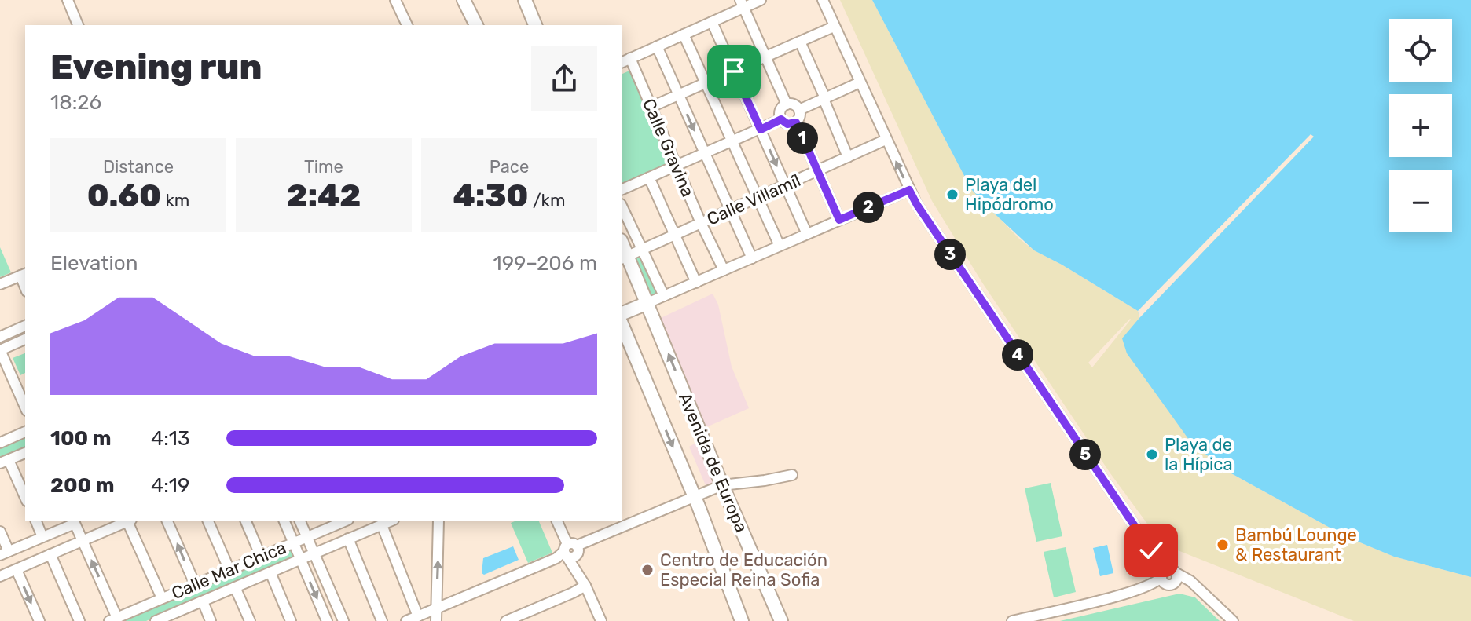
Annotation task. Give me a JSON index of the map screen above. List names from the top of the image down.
{
  "streets": {
    "main road": ["Avenida de Europa"],
    "street": ["Calle Gravina", "Calle Villamíl", "Calle Mar Chica"]
  },
  "crossings": [
    ["Calle Gravina", "Calle Villamíl"],
    ["Calle Villamíl", "Avenida de Europa"]
  ],
  "places": [
    "Playa del Hipódromo",
    "Playa de la Hípica",
    "Bambú Lounge & Restaurant",
    "Centro de Educación Especial Reina Sofia"
  ],
  "page": {
    "map_buttons": ["+", "−"],
    "heading": ["Evening run", "18:26"],
    "pins": [
      "1",
      "2",
      "3",
      "4",
      "5"
    ],
    "stats": [
      ["Distance", "0.60 km"],
      ["Time", "2:42"],
      ["Pace", "4:30 /km"]
    ],
    "chart": ["Elevation", "199–206 m"],
    "list": [
      {
        "name": "100 m",
        "note": "4:13"
      },
      {
        "name": "200 m",
        "note": "4:19"
      }
    ]
  }
}
